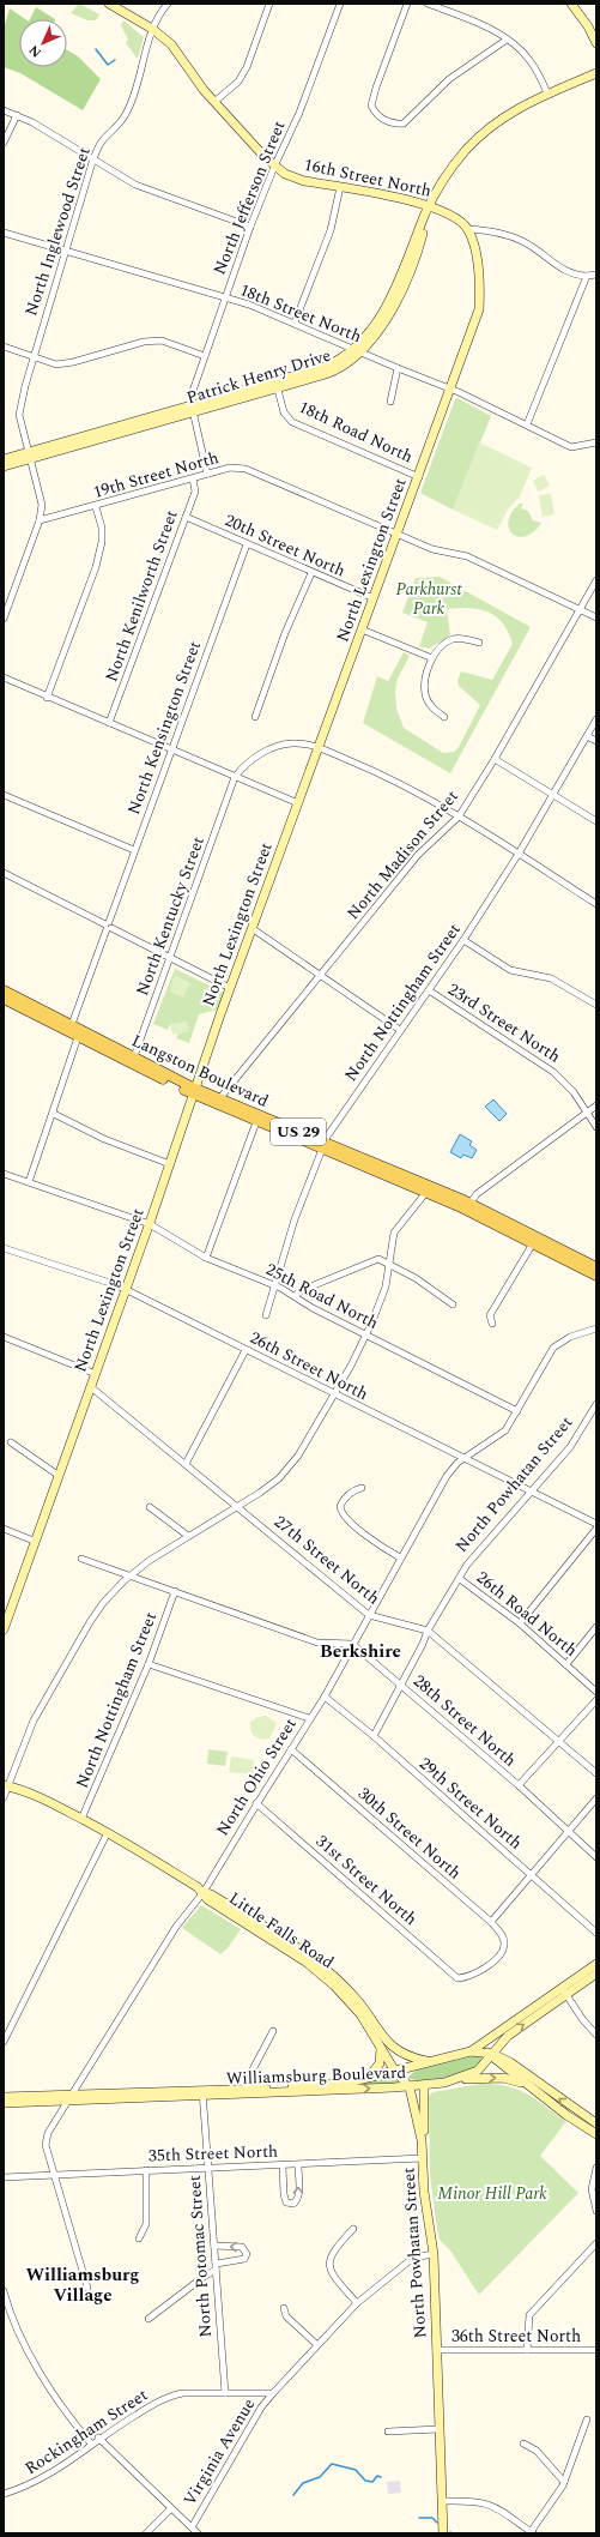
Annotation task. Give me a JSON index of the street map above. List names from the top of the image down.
{
  "streets": {
    "main road": ["Langston Boulevard", "US 29"],
    "street": [
      "16th Street North",
      "North Jefferson Street",
      "North Inglewood Street",
      "18th Street North",
      "Patrick Henry Drive",
      "18th Road North",
      "19th Street North",
      "20th Street North",
      "North Lexington Street",
      "North Kenilworth Street",
      "North Kensington Street",
      "North Madison Street",
      "North Kentucky Street",
      "North Nottingham Street",
      "23rd Street North",
      "25th Road North",
      "26th Street North",
      "North Powhatan Street",
      "27th Street North",
      "26th Road North",
      "28th Street North",
      "North Ohio Street",
      "29th Street North",
      "30th Street North",
      "31st Street North",
      "Little Falls Road",
      "Williamsburg Boulevard",
      "35th Street North",
      "North Potomac Street",
      "36th Street North",
      "Rockingham Street",
      "Virginia Avenue"
    ]
  },
  "crossings": [
    ["16th Street North", "North Jefferson Street"],
    ["16th Street North", "North Inglewood Street"],
    ["16th Street North", "Patrick Henry Drive"],
    ["16th Street North", "North Lexington Street"],
    ["North Jefferson Street", "18th Street North"],
    ["North Jefferson Street", "Patrick Henry Drive"],
    ["North Inglewood Street", "18th Street North"],
    ["North Inglewood Street", "Patrick Henry Drive"],
    ["North Inglewood Street", "19th Street North"],
    ["18th Street North", "Patrick Henry Drive"],
    ["18th Street North", "North Lexington Street"],
    ["Patrick Henry Drive", "18th Road North"],
    ["18th Road North", "North Lexington Street"],
    ["19th Street North", "North Lexington Street"],
    ["19th Street North", "North Kenilworth Street"],
    ["19th Street North", "North Madison Street"],
    ["20th Street North", "North Lexington Street"],
    ["20th Street North", "North Kenilworth Street"],
    ["20th Street North", "North Kensington Street"],
    ["North Lexington Street", "Langston Boulevard"],
    ["North Lexington Street", "25th Road North"],
    ["North Lexington Street", "26th Street North"],
    ["North Lexington Street", "27th Street North"],
    ["North Kensington Street", "Langston Boulevard"],
    ["North Kensington Street", "25th Road North"],
    ["North Madison Street", "Langston Boulevard"],
    ["North Kentucky Street", "Langston Boulevard"],
    ["North Nottingham Street", "23rd Street North"],
    ["North Nottingham Street", "Langston Boulevard"],
    ["North Nottingham Street", "25th Road North"],
    ["North Nottingham Street", "Little Falls Road"],
    ["25th Road North", "North Ohio Street"],
    ["26th Street North", "North Powhatan Street"],
    ["26th Street North", "North Ohio Street"],
    ["North Powhatan Street", "27th Street North"],
    ["North Powhatan Street", "26th Road North"],
    ["North Powhatan Street", "28th Street North"],
    ["North Powhatan Street", "29th Street North"],
    ["North Powhatan Street", "Little Falls Road"],
    ["North Powhatan Street", "Williamsburg Boulevard"],
    ["North Powhatan Street", "35th Street North"],
    ["North Powhatan Street", "36th Street North"],
    ["North Powhatan Street", "Virginia Avenue"],
    ["27th Street North", "North Ohio Street"],
    ["28th Street North", "North Ohio Street"],
    ["North Ohio Street", "29th Street North"],
    ["North Ohio Street", "30th Street North"],
    ["North Ohio Street", "31st Street North"],
    ["North Ohio Street", "Little Falls Road"],
    ["North Ohio Street", "Williamsburg Boulevard"],
    ["North Ohio Street", "35th Street North"],
    ["30th Street North", "31st Street North"],
    ["Little Falls Road", "Williamsburg Boulevard"],
    ["Williamsburg Boulevard", "North Potomac Street"],
    ["35th Street North", "North Potomac Street"],
    ["North Potomac Street", "Rockingham Street"],
    ["Rockingham Street", "Virginia Avenue"]
  ],
  "districts": ["Berkshire", "Williamsburg Village"],
  "parks": ["Parkhurst Park", "Minor Hill Park"],
  "north": "bottom left"
}
